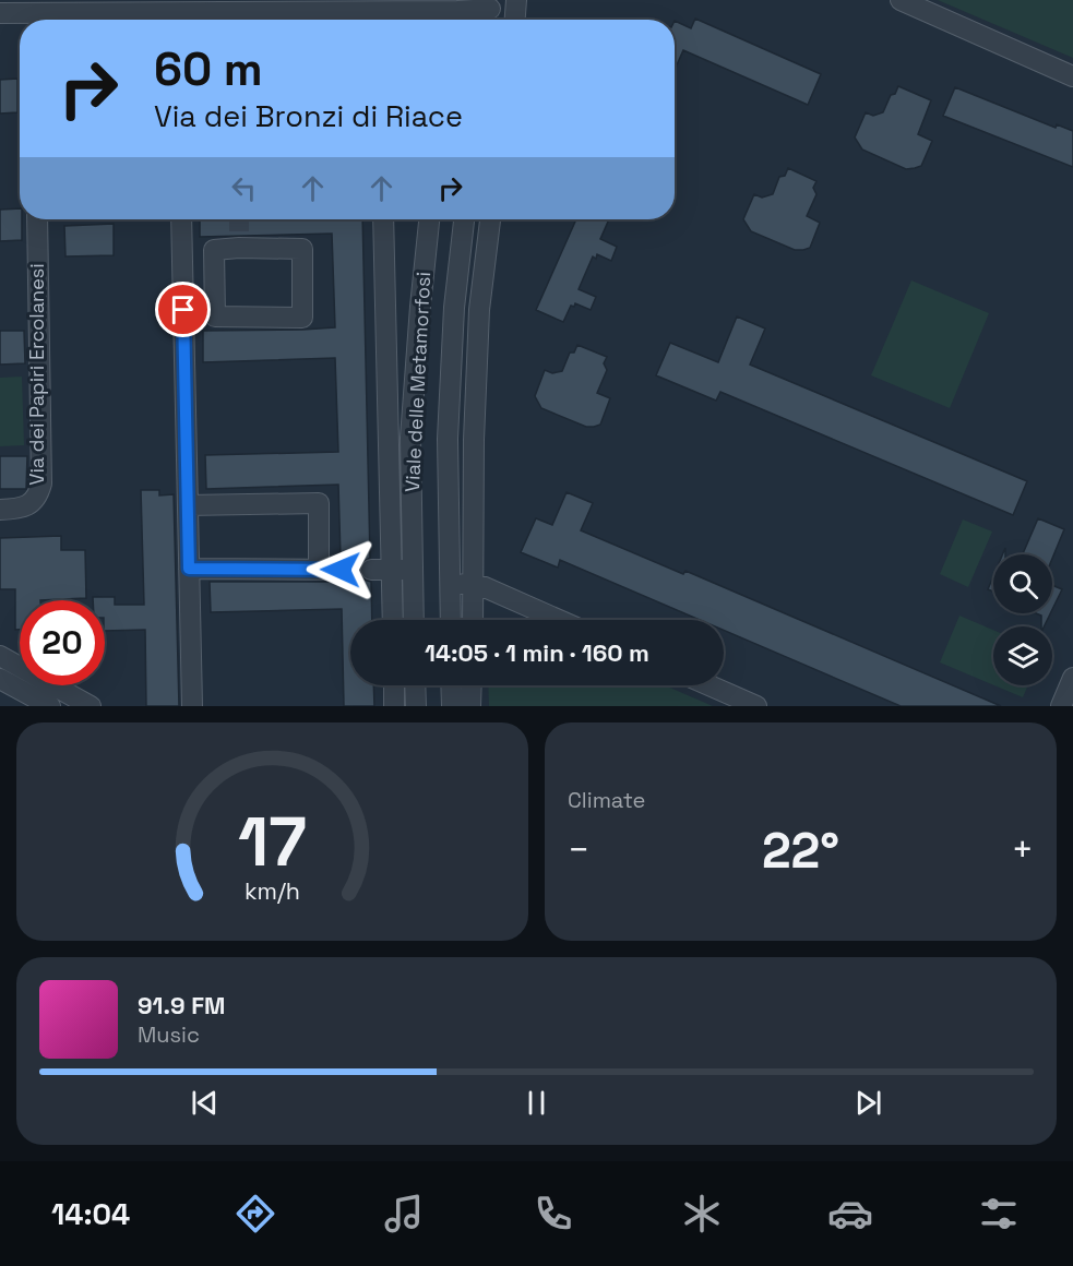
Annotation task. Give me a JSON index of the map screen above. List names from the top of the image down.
{
  "streets": {
    "street": ["Via dei Papiri Ercolanesi", "Viale delle Metamorfosi"]
  },
  "page": {
    "turn": ["60 m", "Via dei Bronzi di Riace"],
    "limit": "20",
    "trip": "14:05 · 1 min · 160 m",
    "tile": "Climate",
    "heat": ["−", "22°", "+"],
    "song": ["91.9 FM", "Music"],
    "tabs": "14:04",
    "gauge": ["17", "km/h"]
  }
}
